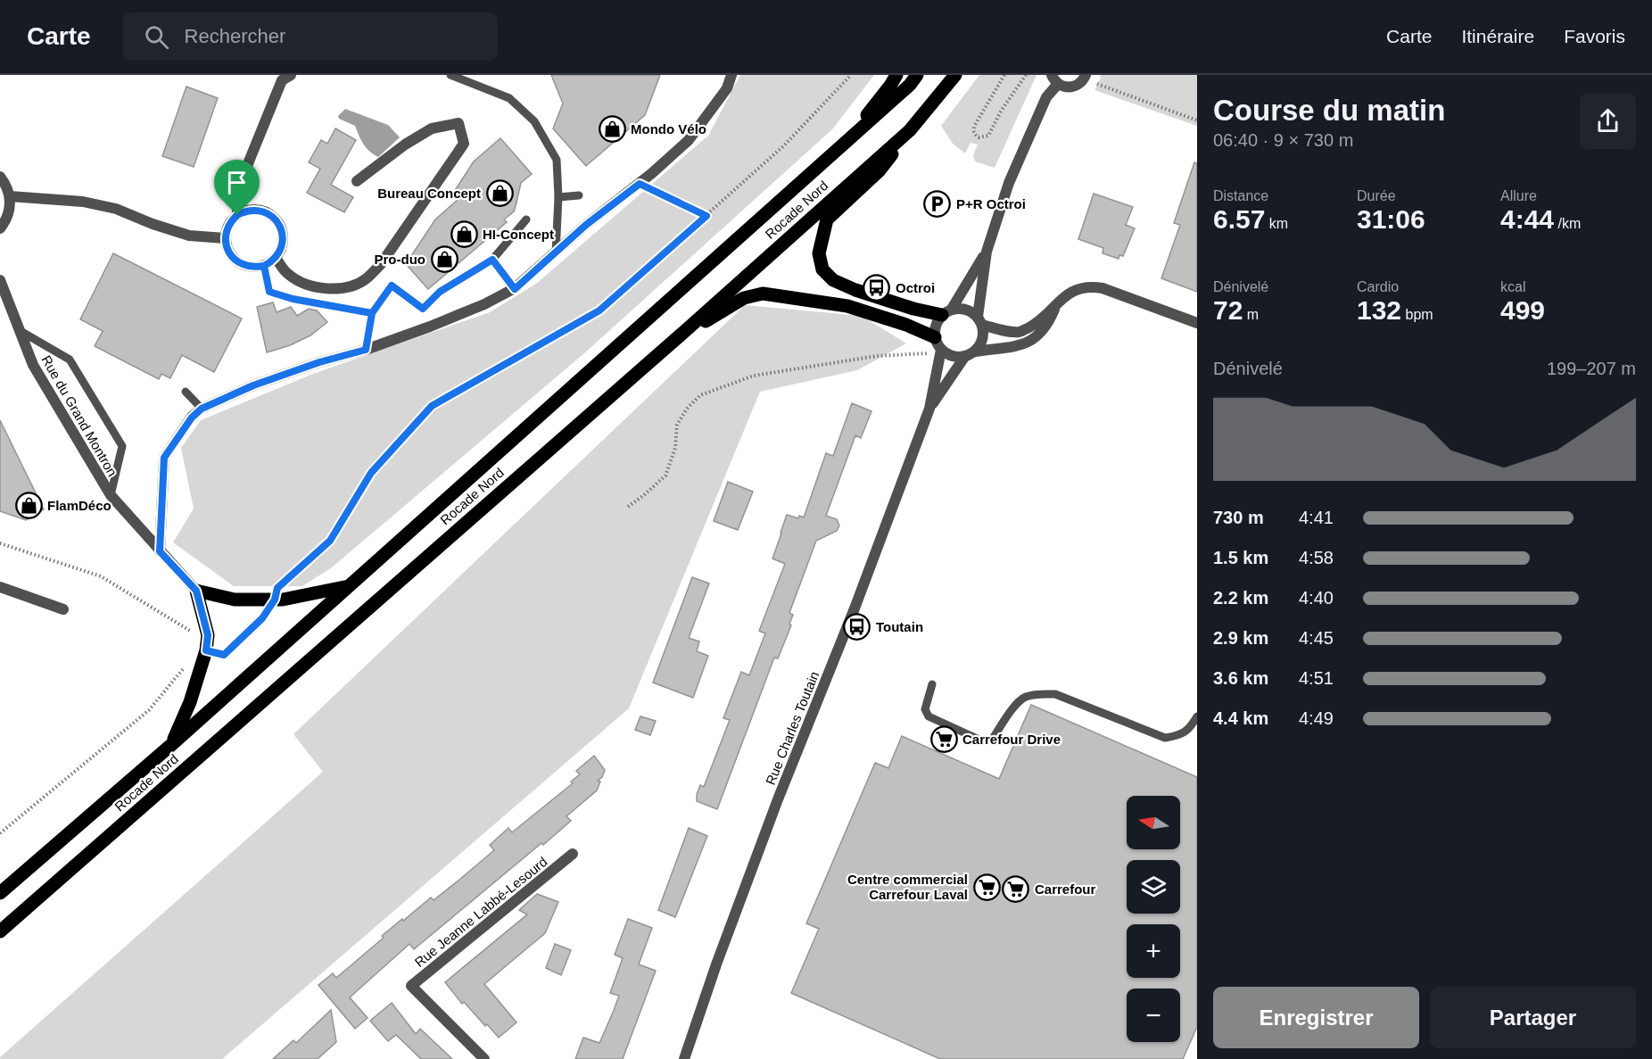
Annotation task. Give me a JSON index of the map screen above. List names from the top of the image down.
{
  "streets": {
    "main road": ["Rocade Nord"],
    "street": ["Rue du Grand Montron", "Rue Charles Toutain", "Rue Jeanne Labbé-Lesourd"]
  },
  "places": {
    "shop": [
      "Mondo Vélo",
      "Bureau Concept",
      "HI-Concept",
      "Pro-duo",
      "FlamDéco"
    ],
    "parking": ["P+R Octroi"],
    "bus stop": ["Octroi", "Toutain"],
    "supermarket": ["Carrefour Drive", "Centre commercial Carrefour Laval", "Carrefour"]
  },
  "north": "left",
  "page": {
    "header": "Carte",
    "search": "Rechercher",
    "nav": ["Carte", "Itinéraire", "Favoris"],
    "heading": ["Course du matin", "06:40 · 9 × 730 m"],
    "stats": [
      ["Distance", "6.57 km"],
      ["Durée", "31:06"],
      ["Allure", "4:44 /km"],
      ["Dénivelé", "72 m"],
      ["Cardio", "132 bpm"],
      ["kcal", "499"]
    ],
    "chart": ["Dénivelé", "199–207 m"],
    "list": [
      {
        "name": "730 m",
        "note": "4:41"
      },
      {
        "name": "1.5 km",
        "note": "4:58"
      },
      {
        "name": "2.2 km",
        "note": "4:40"
      },
      {
        "name": "2.9 km",
        "note": "4:45"
      },
      {
        "name": "3.6 km",
        "note": "4:51"
      },
      {
        "name": "4.4 km",
        "note": "4:49"
      }
    ],
    "map_buttons": ["+", "−"],
    "buttons": ["Enregistrer", "Partager"]
  }
}
